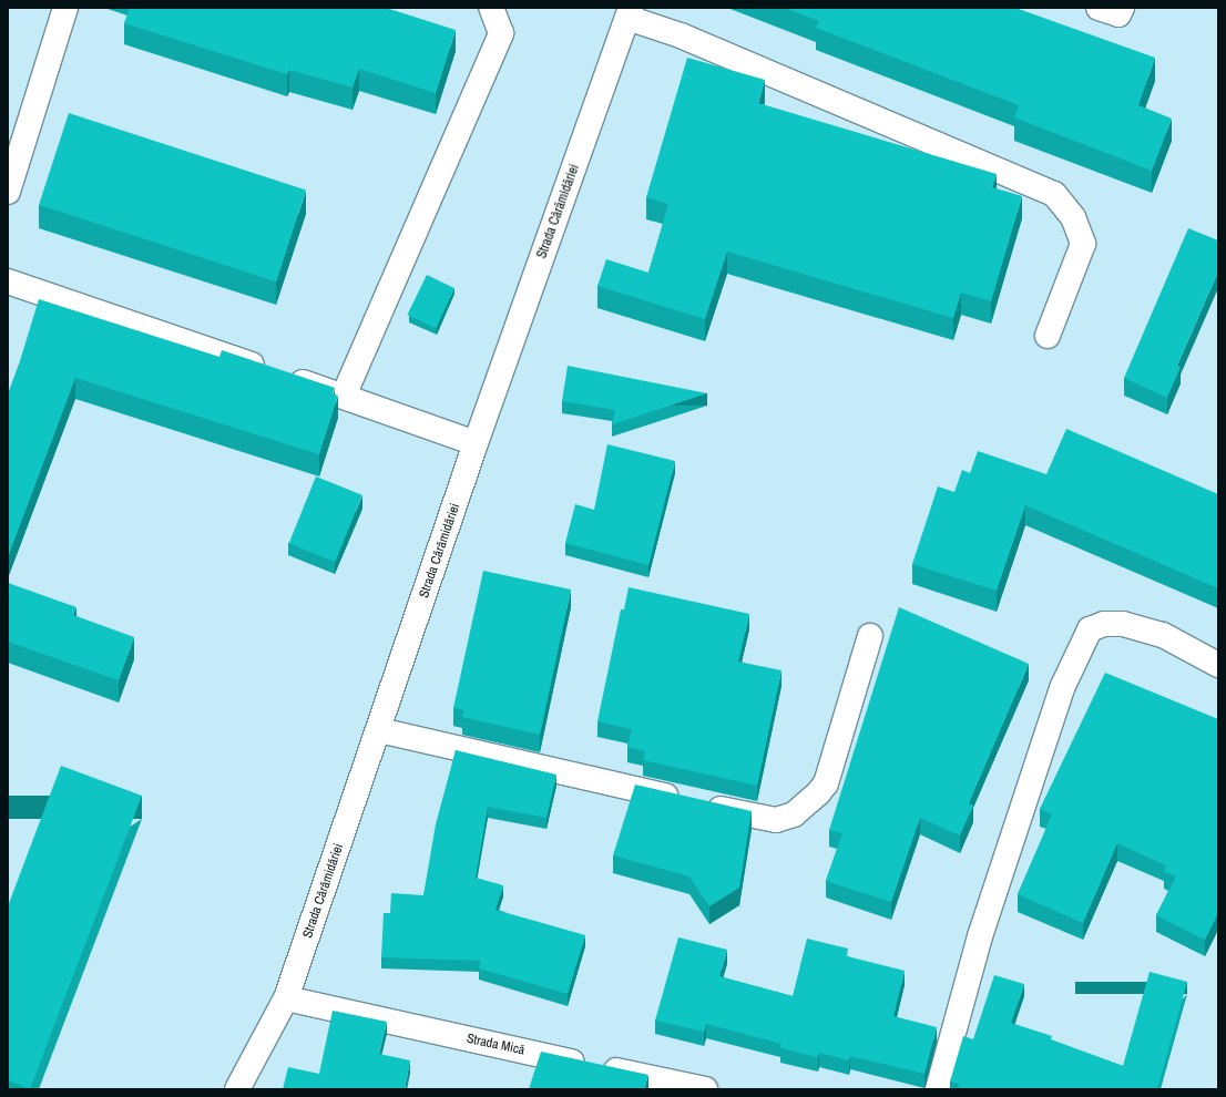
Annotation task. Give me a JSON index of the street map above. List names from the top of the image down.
{
  "streets": {
    "street": ["Strada Cărămidăriei", "Strada Mică"]
  },
  "crossings": [
    ["Strada Cărămidăriei", "Strada Mică"]
  ]
}
